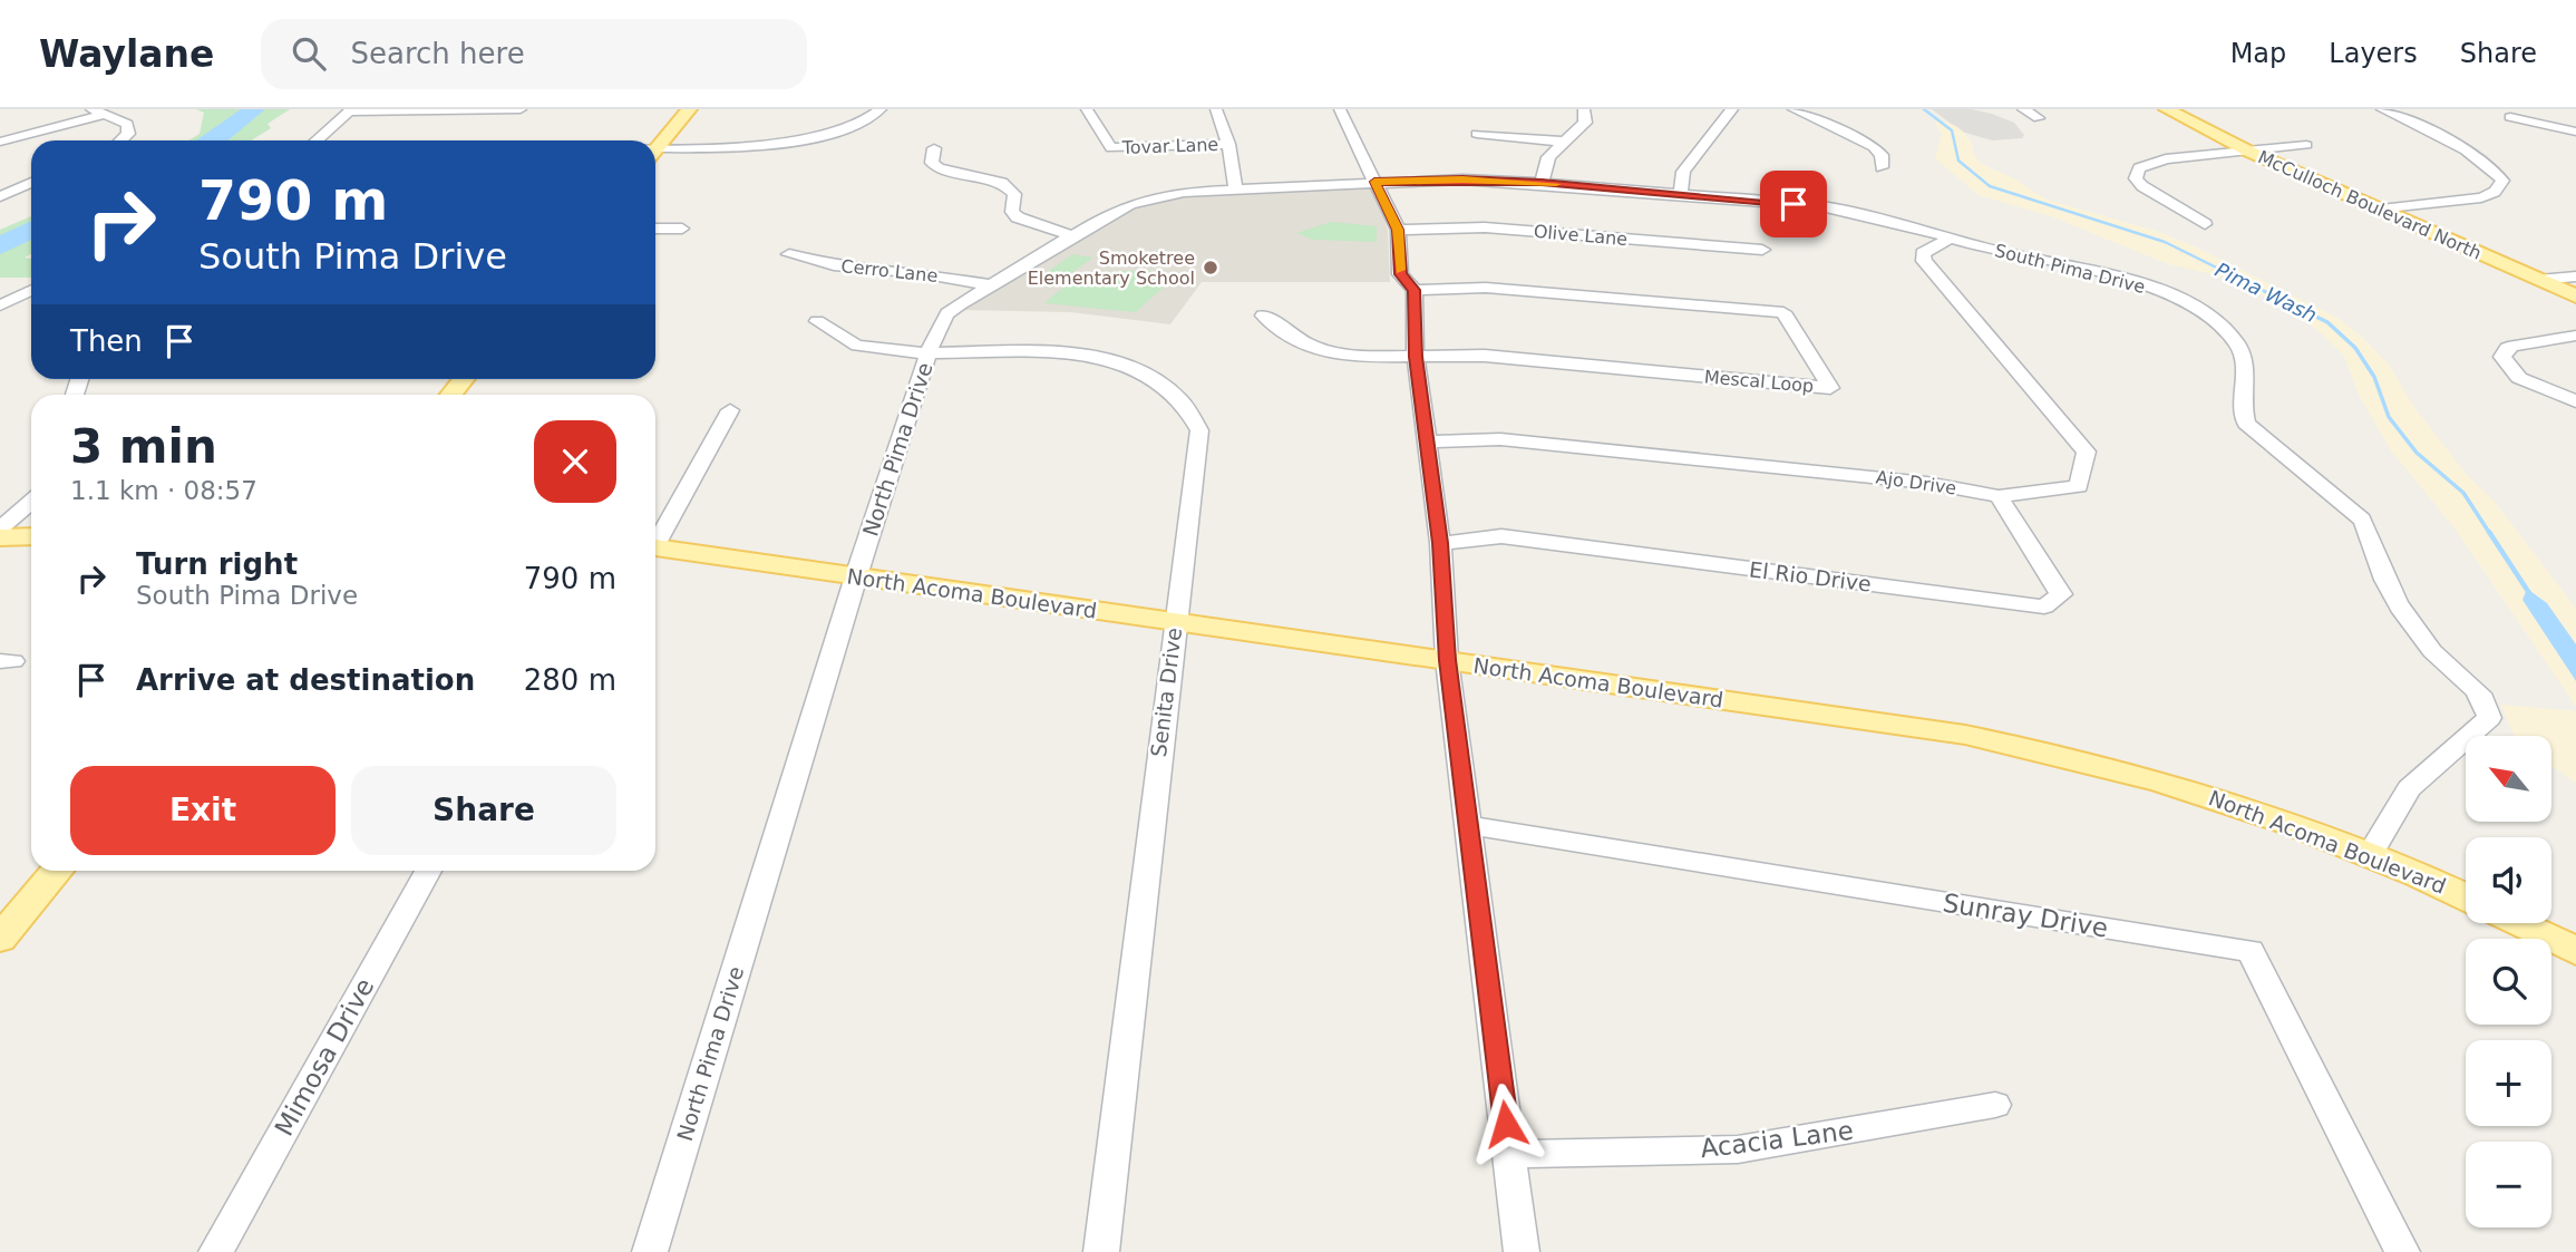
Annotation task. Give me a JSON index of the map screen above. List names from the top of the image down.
{
  "streets": {
    "main road": ["McCulloch Boulevard North", "North Acoma Boulevard"],
    "street": [
      "Tovar Lane",
      "Olive Lane",
      "South Pima Drive",
      "Cerro Lane",
      "Mescal Loop",
      "North Pima Drive",
      "Ajo Drive",
      "El Rio Drive",
      "Senita Drive",
      "Sunray Drive",
      "Mimosa Drive",
      "Acacia Lane"
    ]
  },
  "crossings": [
    ["South Pima Drive", "North Pima Drive"],
    ["South Pima Drive", "Ajo Drive"],
    ["South Pima Drive", "North Acoma Boulevard"],
    ["Cerro Lane", "North Pima Drive"],
    ["North Pima Drive", "North Acoma Boulevard"],
    ["North Pima Drive", "Senita Drive"],
    ["Ajo Drive", "El Rio Drive"],
    ["North Acoma Boulevard", "Senita Drive"]
  ],
  "water": ["Pima Wash"],
  "places": ["Smoketree Elementary School"],
  "north": "top left",
  "page": {
    "header": "Waylane",
    "search": "Search here",
    "nav": ["Map", "Layers", "Share"],
    "turn": ["790 m", "South Pima Drive"],
    "then": "Then",
    "heading": ["3 min", "1.1 km · 08:57"],
    "list": [
      {
        "name": "Turn right",
        "note": "South Pima Drive",
        "value": "790 m"
      },
      {
        "name": "Arrive at destination",
        "value": "280 m"
      }
    ],
    "map_buttons": ["+", "−"],
    "buttons": ["Exit", "Share"]
  }
}
